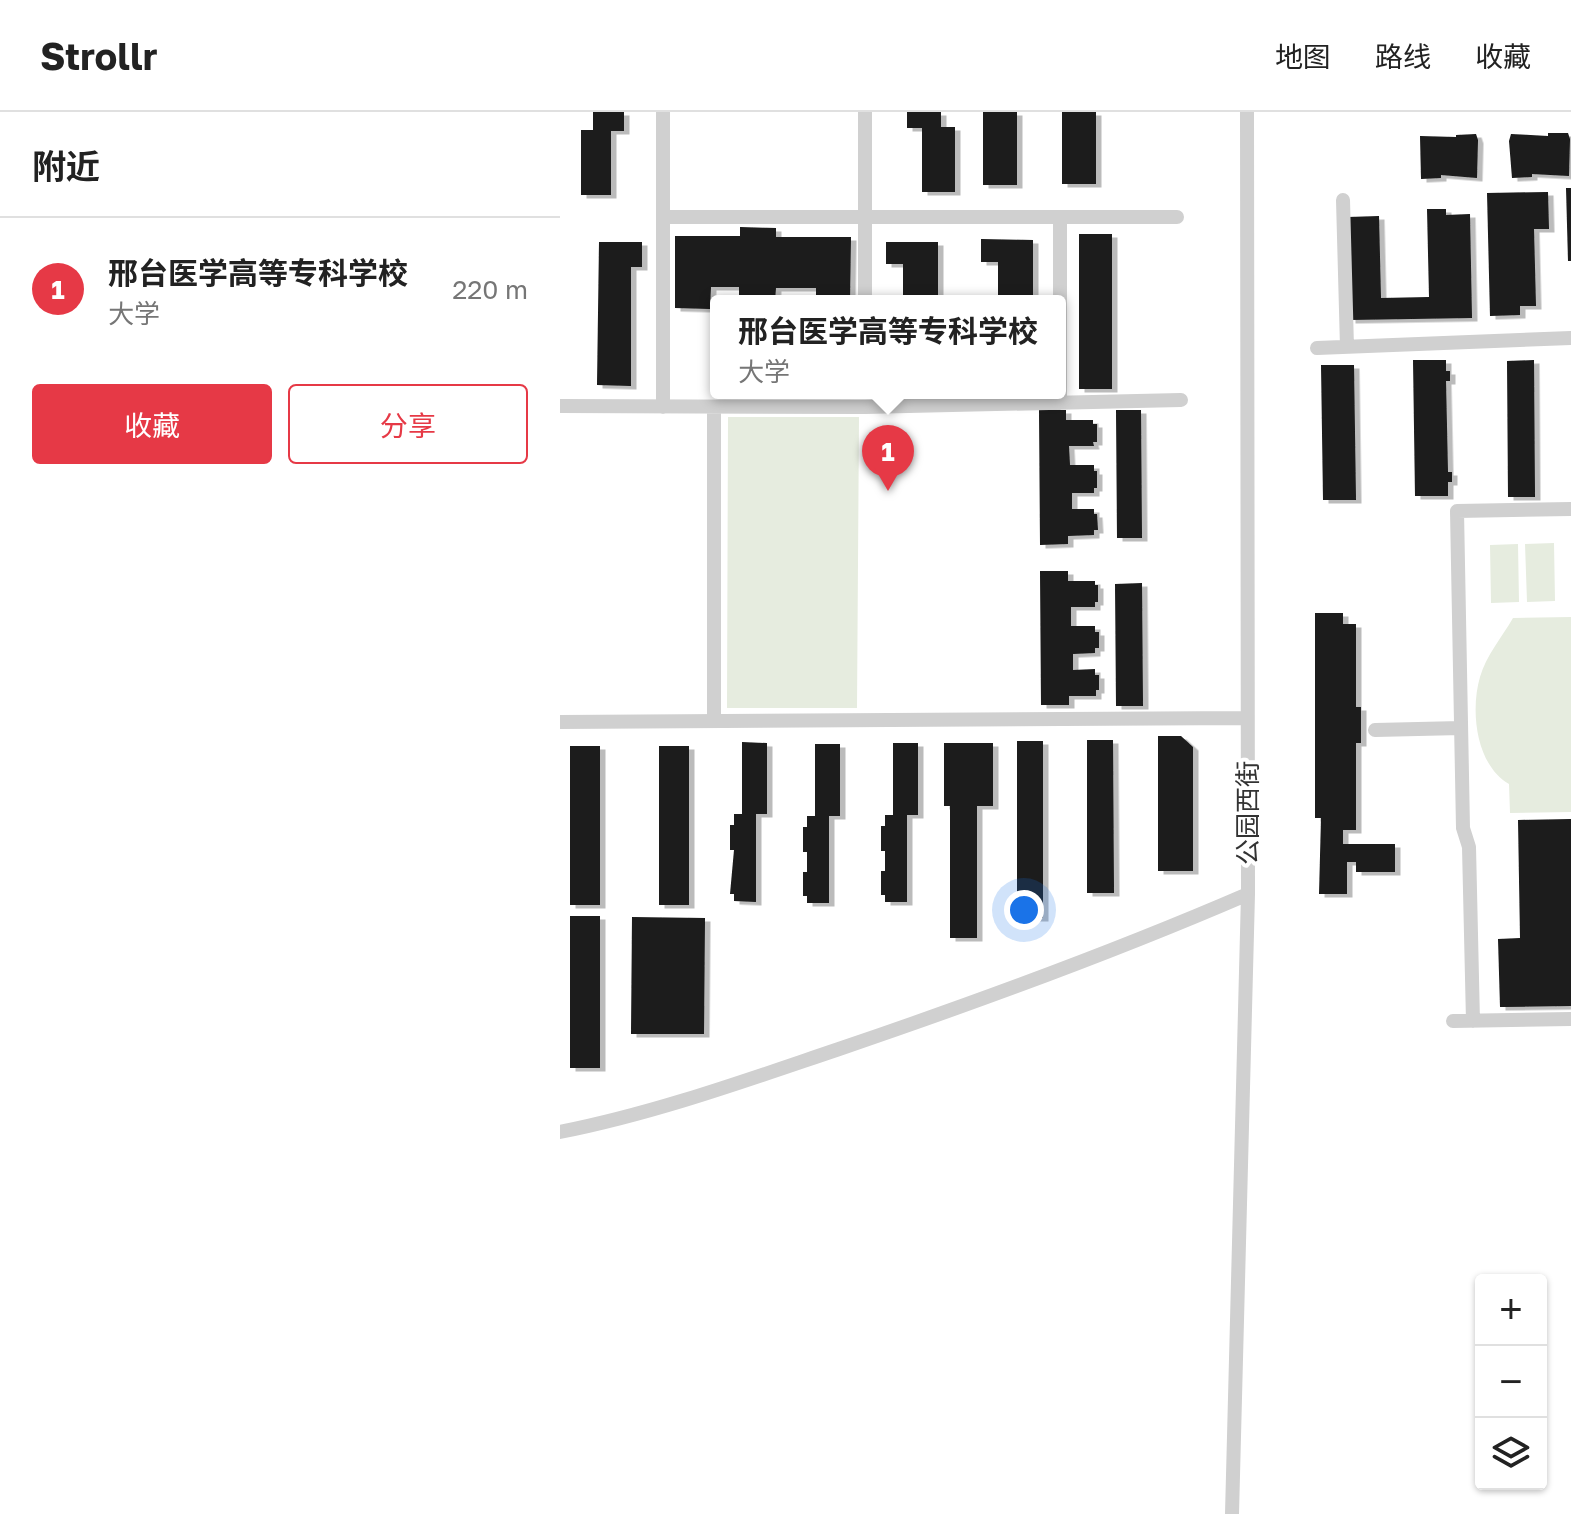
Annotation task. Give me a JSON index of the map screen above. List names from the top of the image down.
{
  "streets": {
    "street": ["公园西街"]
  },
  "page": {
    "header": "Strollr",
    "nav": ["地图", "路线", "收藏"],
    "heading": "附近",
    "list": [
      {
        "mark": "1",
        "name": "邢台医学高等专科学校",
        "note": "大学",
        "value": "220 m"
      }
    ],
    "popup": ["邢台医学高等专科学校", "大学"],
    "buttons": ["收藏", "分享"],
    "pins": "1",
    "map_buttons": ["+", "−"]
  }
}
